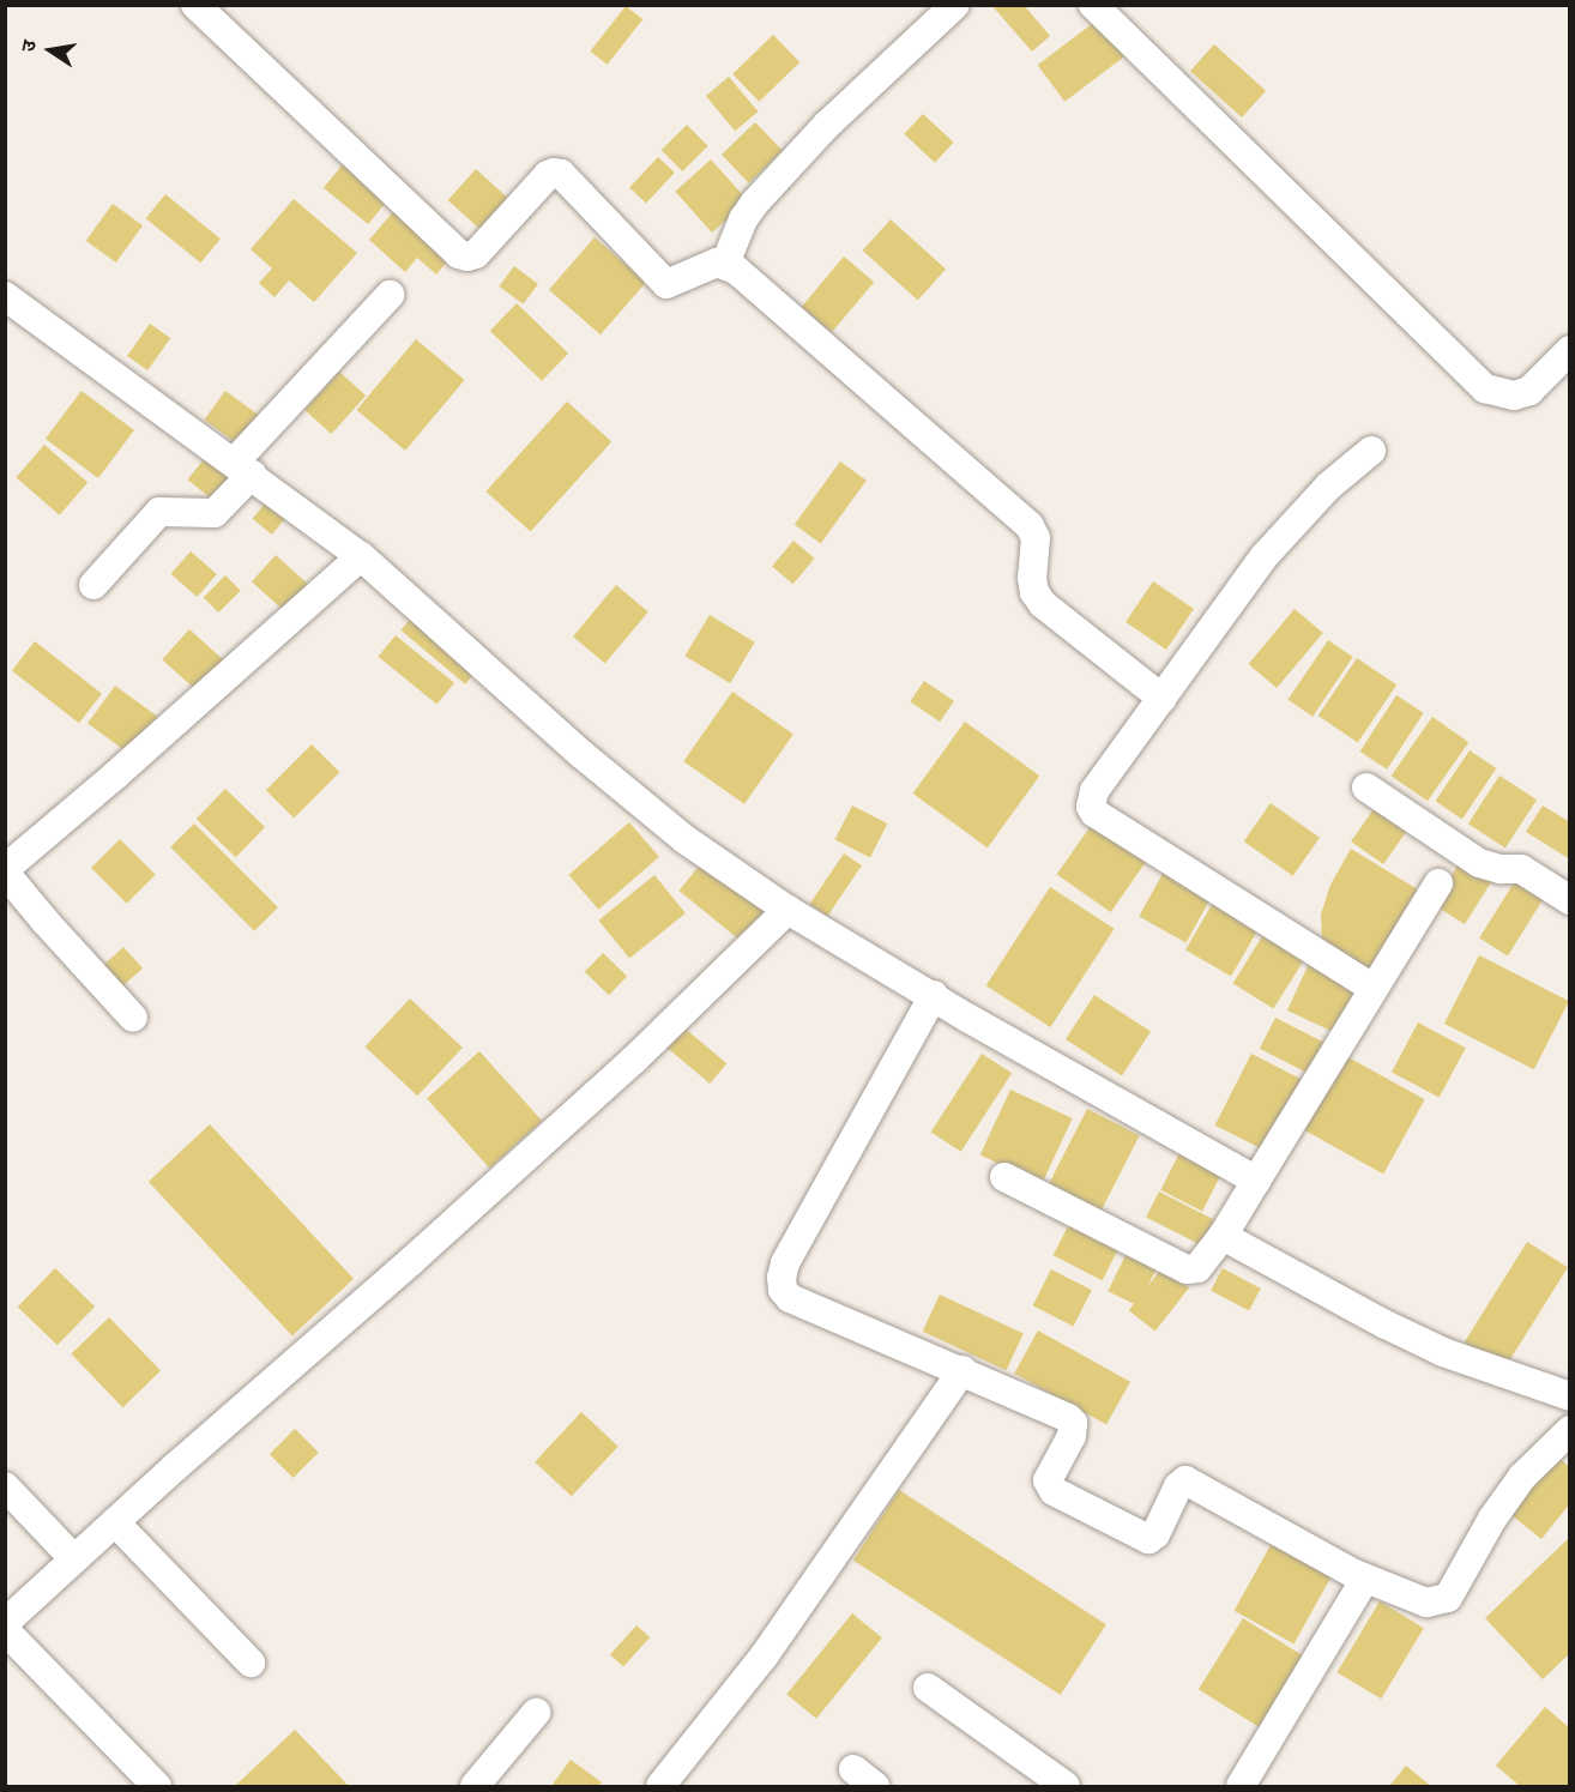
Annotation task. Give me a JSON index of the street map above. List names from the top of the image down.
{
  "north": "left"
}
